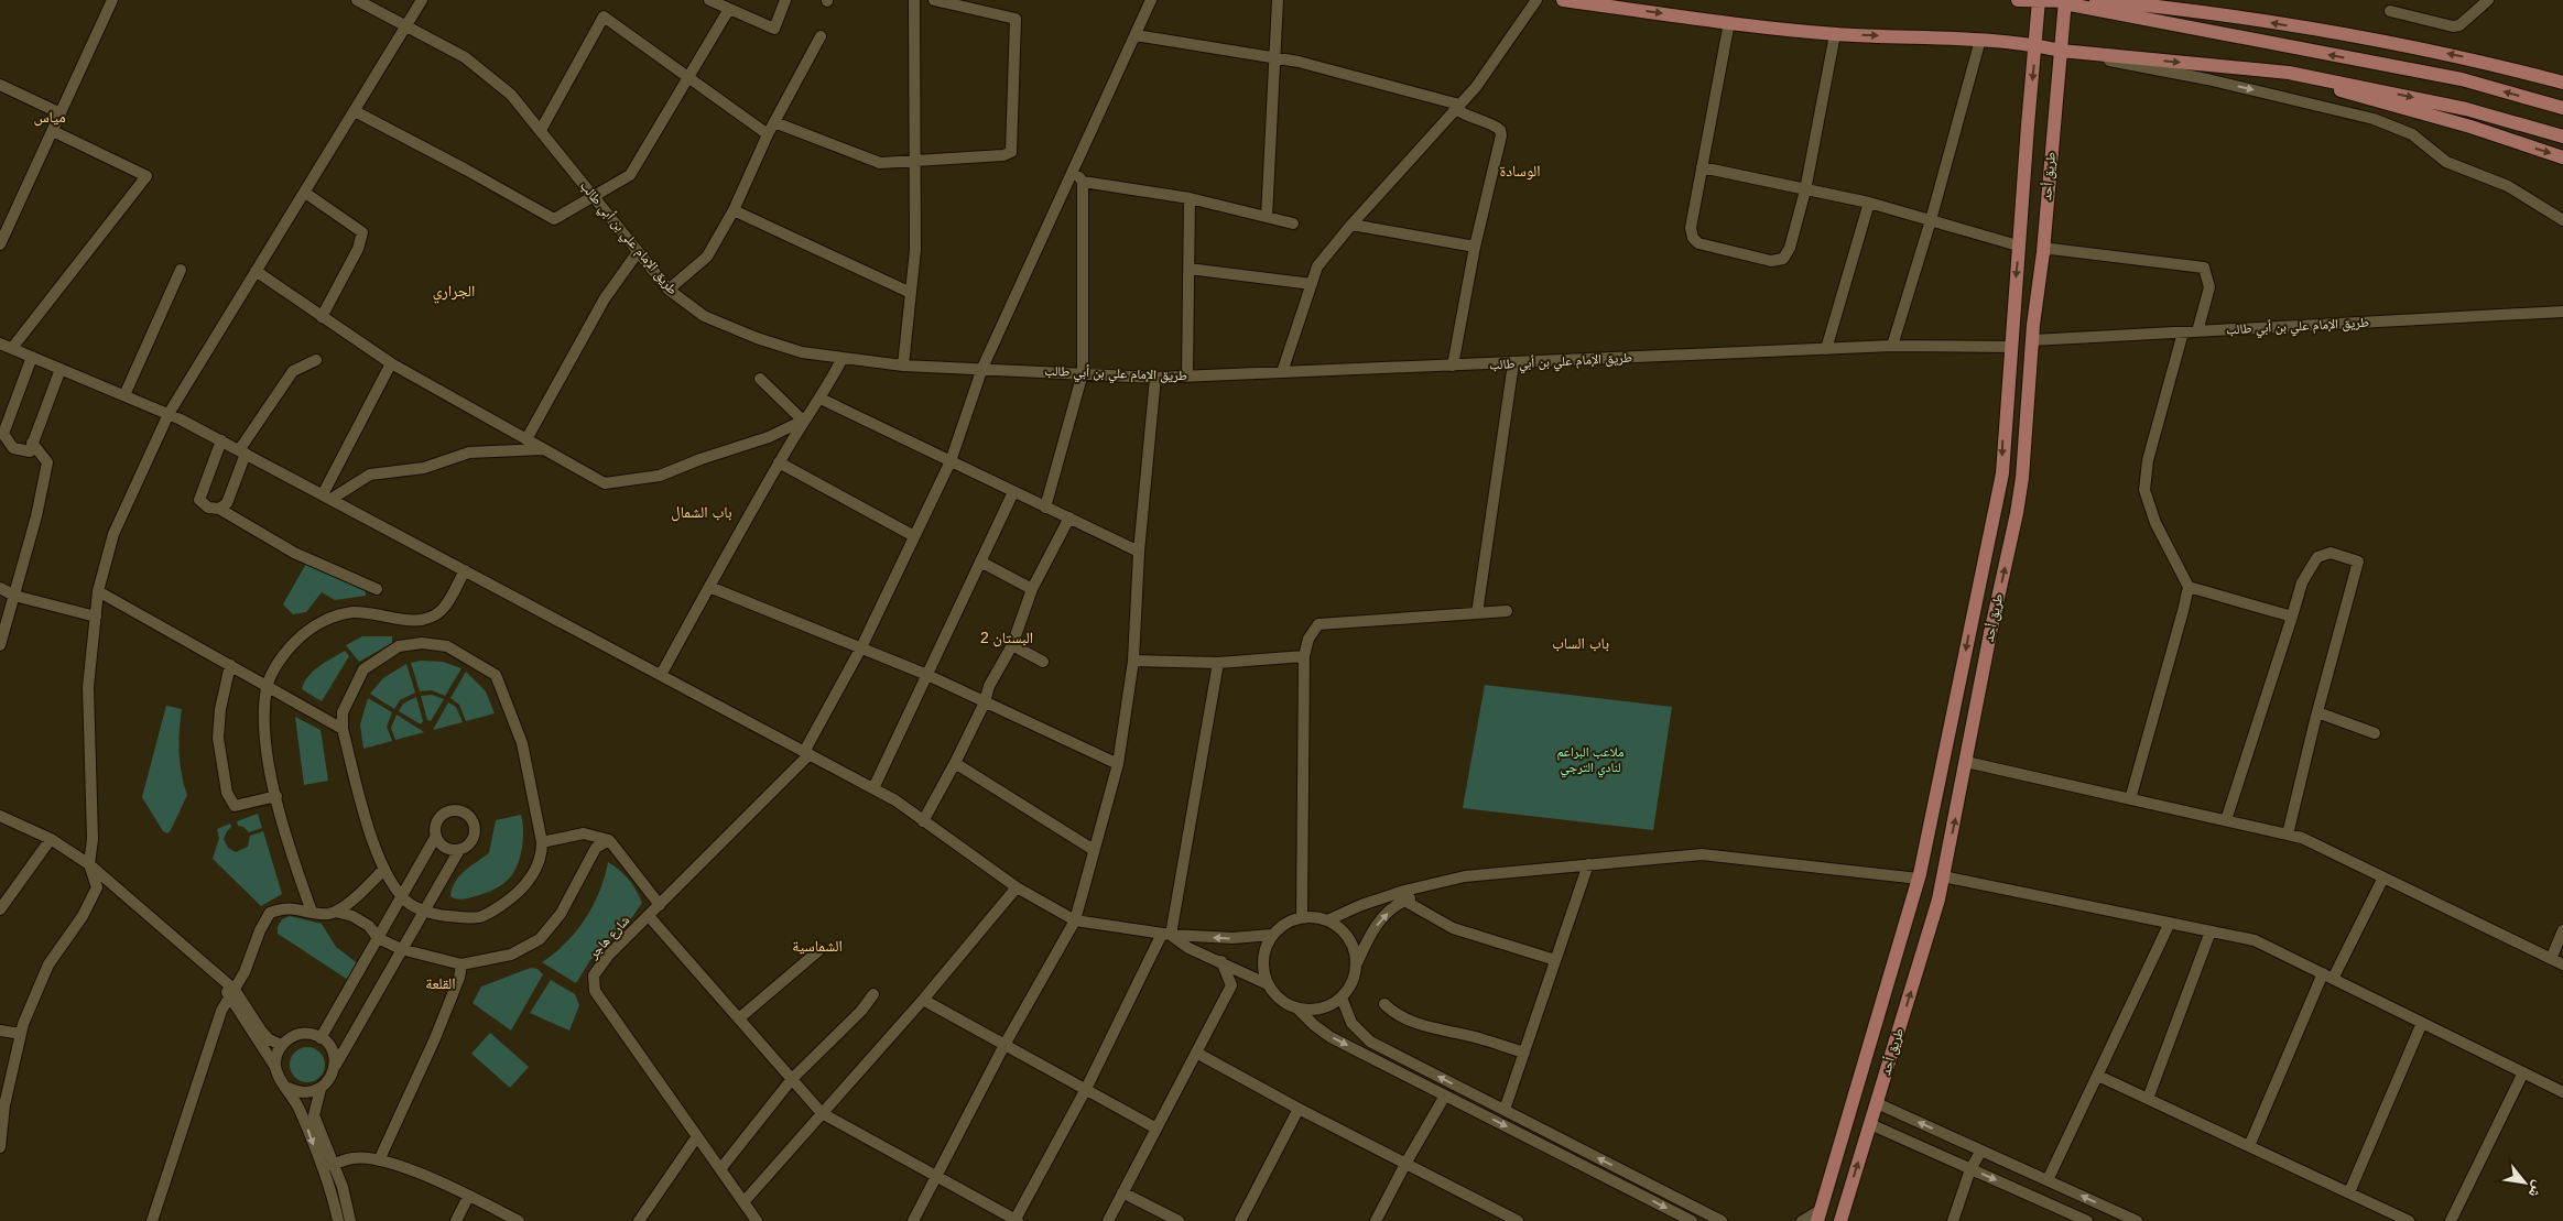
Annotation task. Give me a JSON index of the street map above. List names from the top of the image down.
{
  "streets": {
    "main road": ["طريق أحد"],
    "street": ["طريق الإمام علي بن أبي طالب", "شارع هاجر"]
  },
  "crossings": [
    ["طريق أحد", "طريق الإمام علي بن أبي طالب"],
    ["طريق الإمام علي بن أبي طالب", "شارع هاجر"]
  ],
  "districts": [
    "مياس",
    "الوسادة",
    "الجراري",
    "باب الشمال",
    "البستان 2",
    "باب الساب",
    "الشماسية",
    "القلعة"
  ],
  "parks": ["ملاعب البراعم لنادي الترجي"],
  "north": "bottom right"
}
